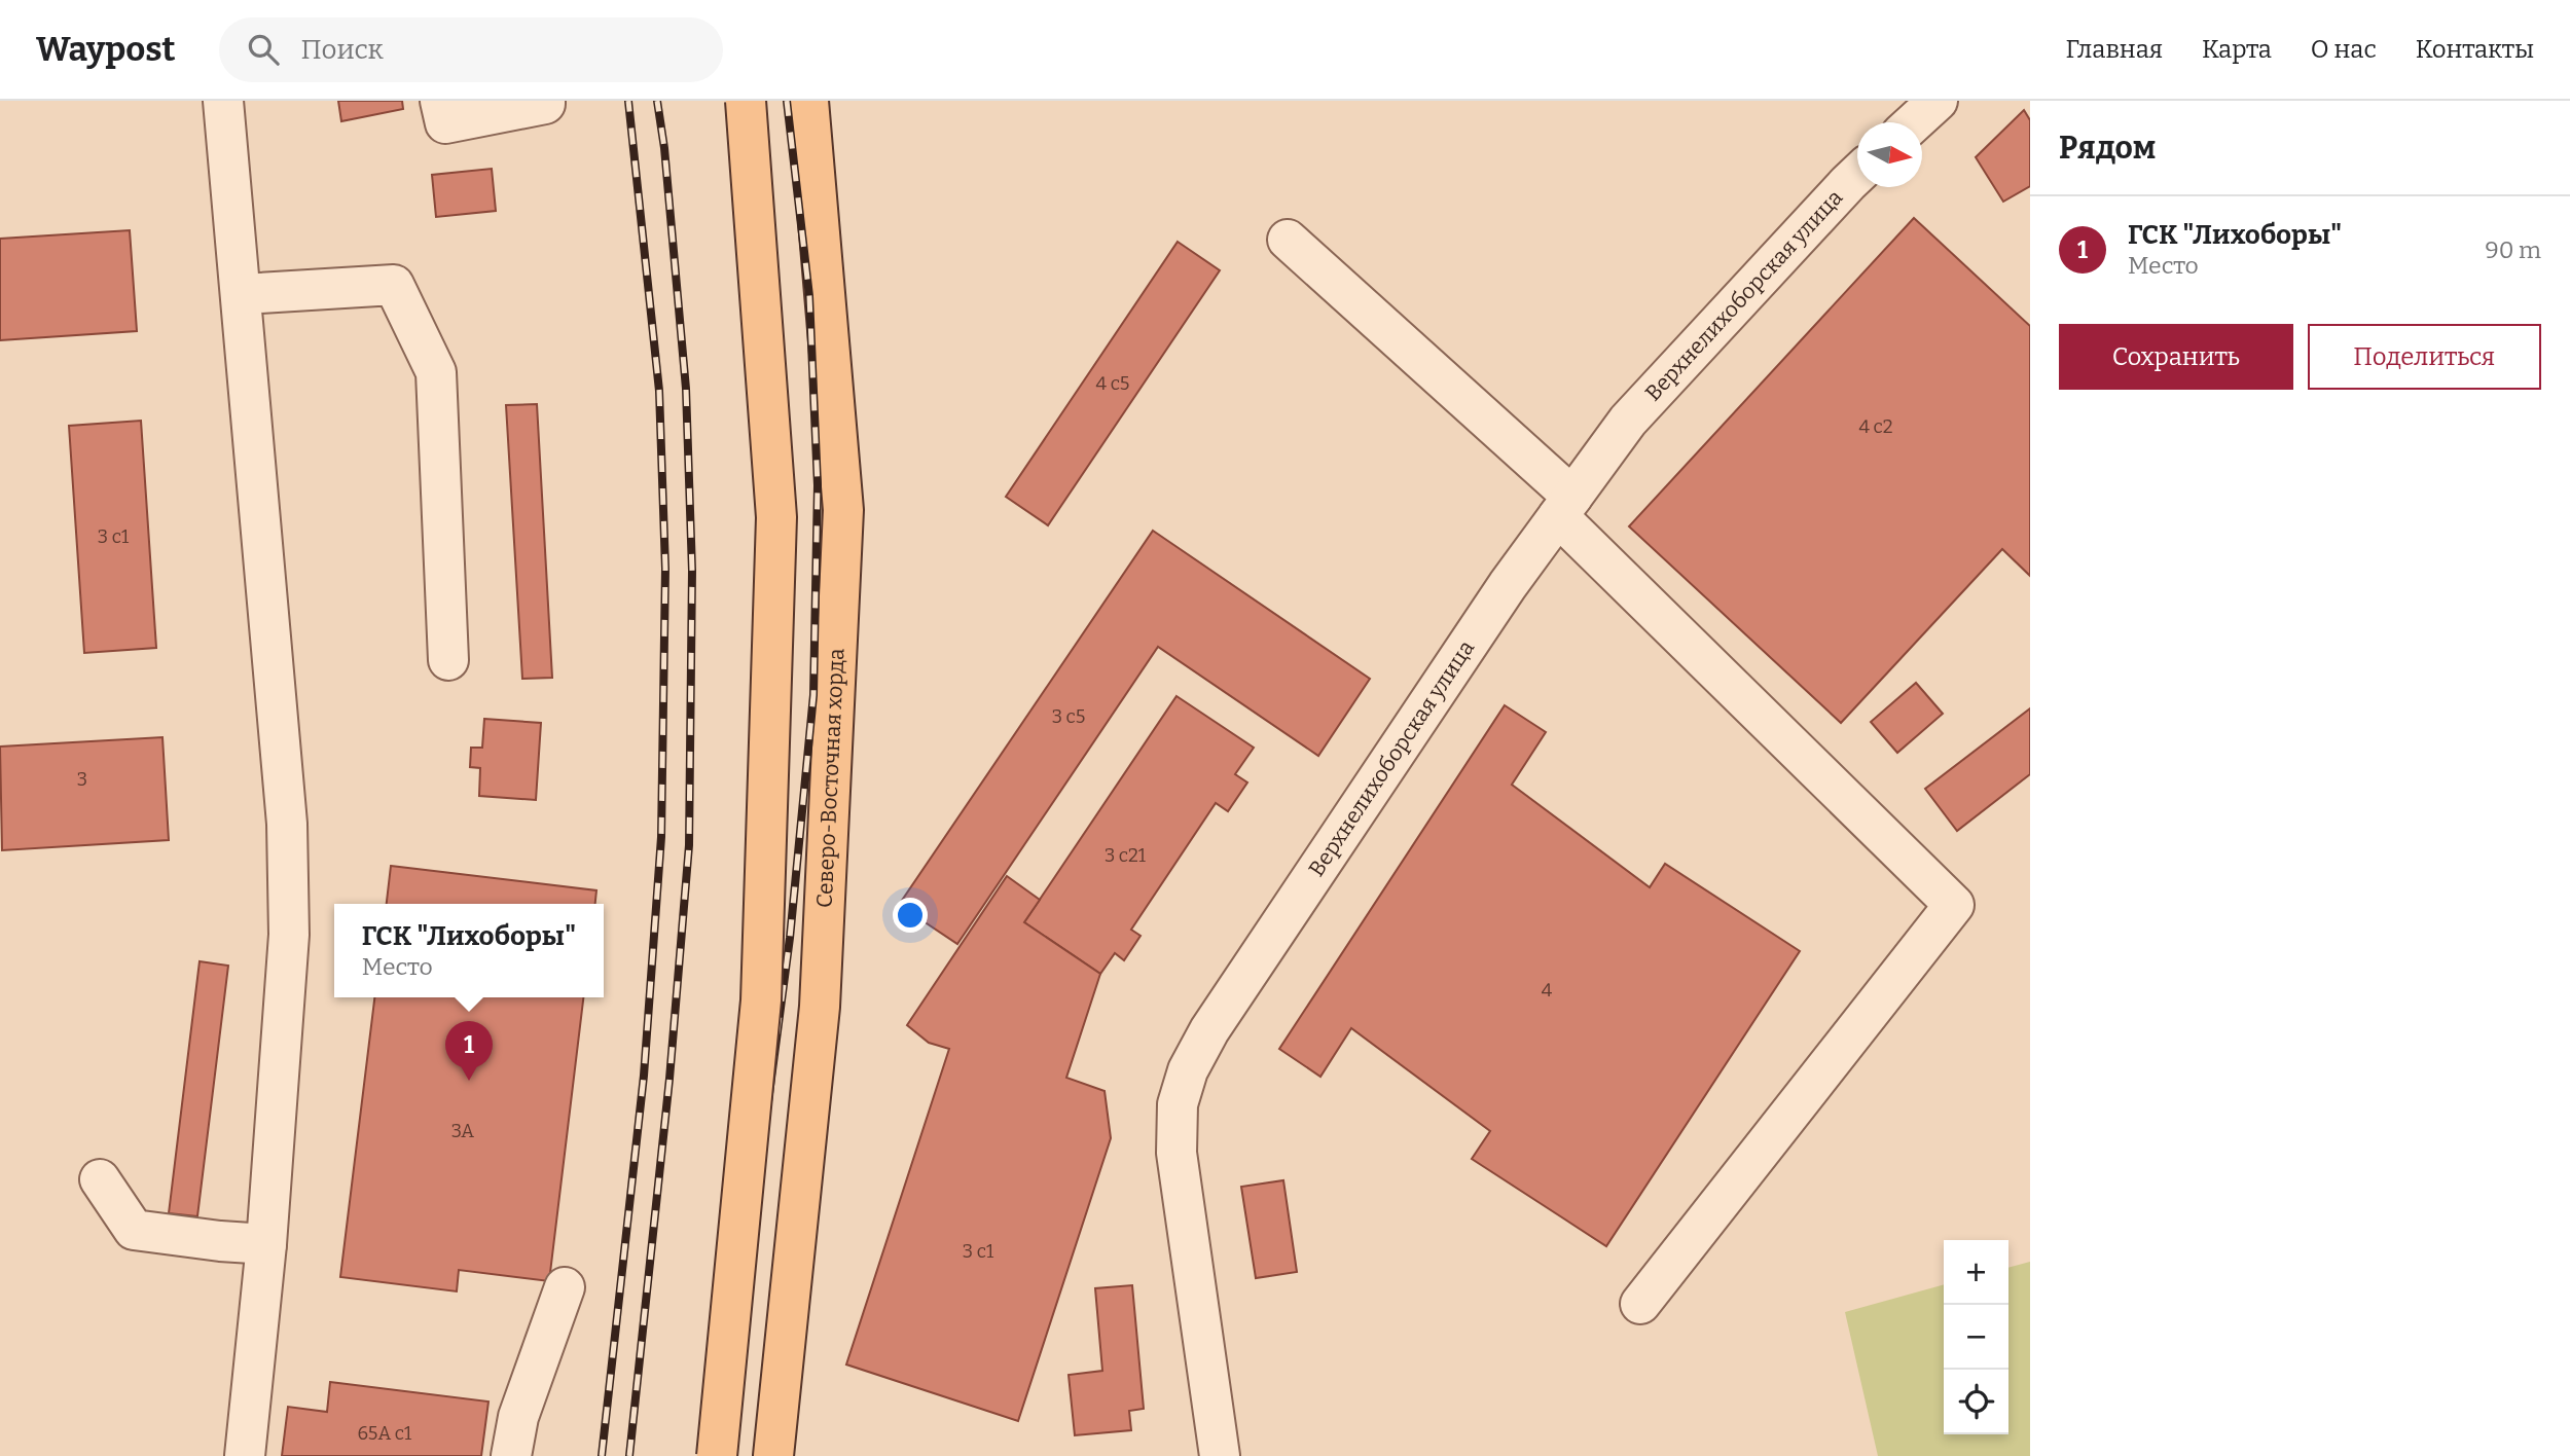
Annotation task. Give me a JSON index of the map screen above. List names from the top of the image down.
{
  "streets": {
    "main road": ["Северо-Восточная хорда"],
    "street": ["Верхнелихоборская улица"]
  },
  "house_numbers": [
    "4 с5",
    "4 с2",
    "3 c1",
    "3 с5",
    "3",
    "3 с21",
    "4",
    "3А",
    "3 с1",
    "65А с1"
  ],
  "north": "right",
  "page": {
    "header": "Waypost",
    "search": "Поиск",
    "nav": [
      "Главная",
      "Карта",
      "О нас",
      "Контакты"
    ],
    "heading": "Рядом",
    "list": [
      {
        "mark": "1",
        "name": "ГСК \"Лихоборы\"",
        "note": "Место",
        "value": "90 m"
      }
    ],
    "buttons": ["Сохранить", "Поделиться"],
    "popup": ["ГСК \"Лихоборы\"", "Место"],
    "pins": "1",
    "map_buttons": ["+", "−"]
  }
}
